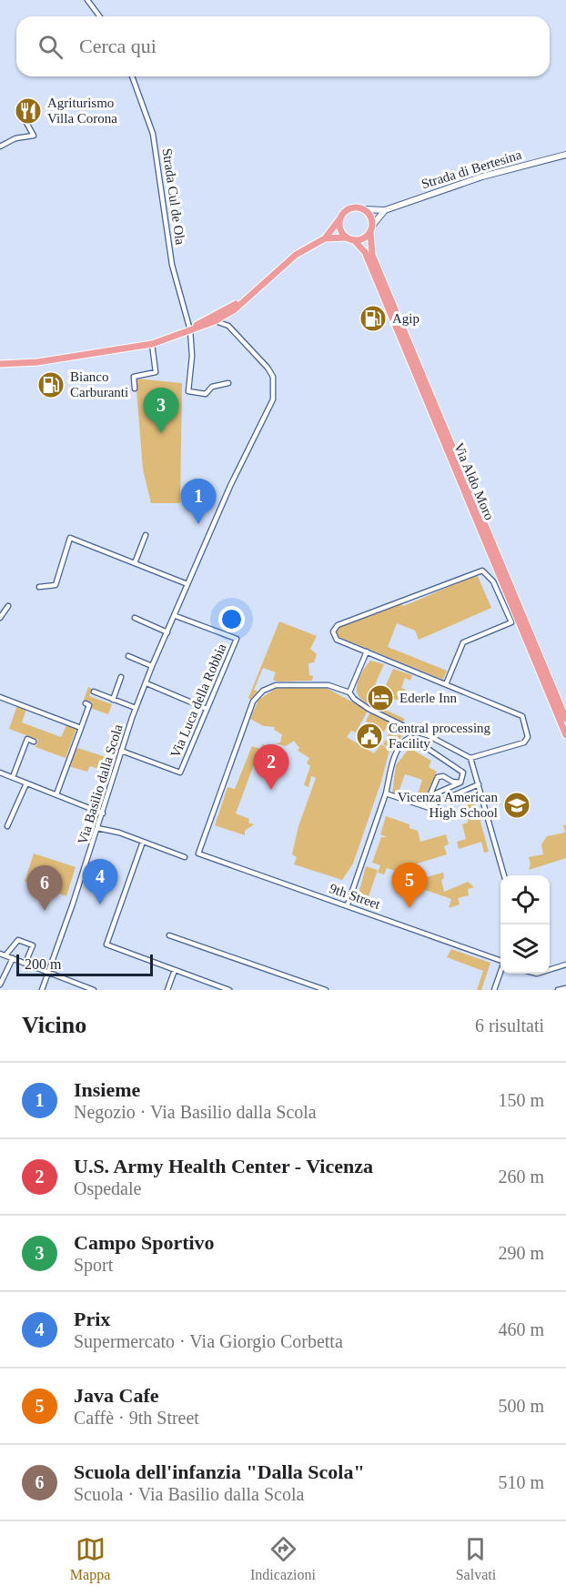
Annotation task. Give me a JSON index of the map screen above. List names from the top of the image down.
{
  "streets": {
    "main road": ["Strada di Bertesina", "Via Aldo Moro"],
    "street": [
      "Strada Cul de Ola",
      "Via Luca della Robbia",
      "Via Basilio dalla Scola",
      "9th Street"
    ]
  },
  "crossings": [
    ["Strada di Bertesina", "Strada Cul de Ola"],
    ["Strada di Bertesina", "Via Aldo Moro"],
    ["Strada di Bertesina", "Via Basilio dalla Scola"],
    ["Via Luca della Robbia", "Via Basilio dalla Scola"]
  ],
  "places": {
    "restaurant": ["Agriturismo Villa Corona"],
    "fuel station": ["Agip", "Bianco Carburanti"],
    "hotel": ["Ederle Inn"],
    "public building": ["Central processing Facility"],
    "school or university": ["Vicenza American High School"]
  },
  "scale_bar": "200 m",
  "page": {
    "search": "Cerca qui",
    "pins": [
      "3",
      "1",
      "2",
      "4",
      "5",
      "6"
    ],
    "scale": "200 m",
    "heading": ["Vicino", "6 risultati"],
    "list": [
      {
        "mark": "1",
        "name": "Insieme",
        "note": "Negozio · Via Basilio dalla Scola",
        "value": "150 m"
      },
      {
        "mark": "2",
        "name": "U.S. Army Health Center - Vicenza",
        "note": "Ospedale",
        "value": "260 m"
      },
      {
        "mark": "3",
        "name": "Campo Sportivo",
        "note": "Sport",
        "value": "290 m"
      },
      {
        "mark": "4",
        "name": "Prix",
        "note": "Supermercato · Via Giorgio Corbetta",
        "value": "460 m"
      },
      {
        "mark": "5",
        "name": "Java Cafe",
        "note": "Caffè · 9th Street",
        "value": "500 m"
      },
      {
        "mark": "6",
        "name": "Scuola dell'infanzia \"Dalla Scola\"",
        "note": "Scuola · Via Basilio dalla Scola",
        "value": "510 m"
      }
    ],
    "nav": ["Mappa", "Indicazioni", "Salvati"]
  }
}
